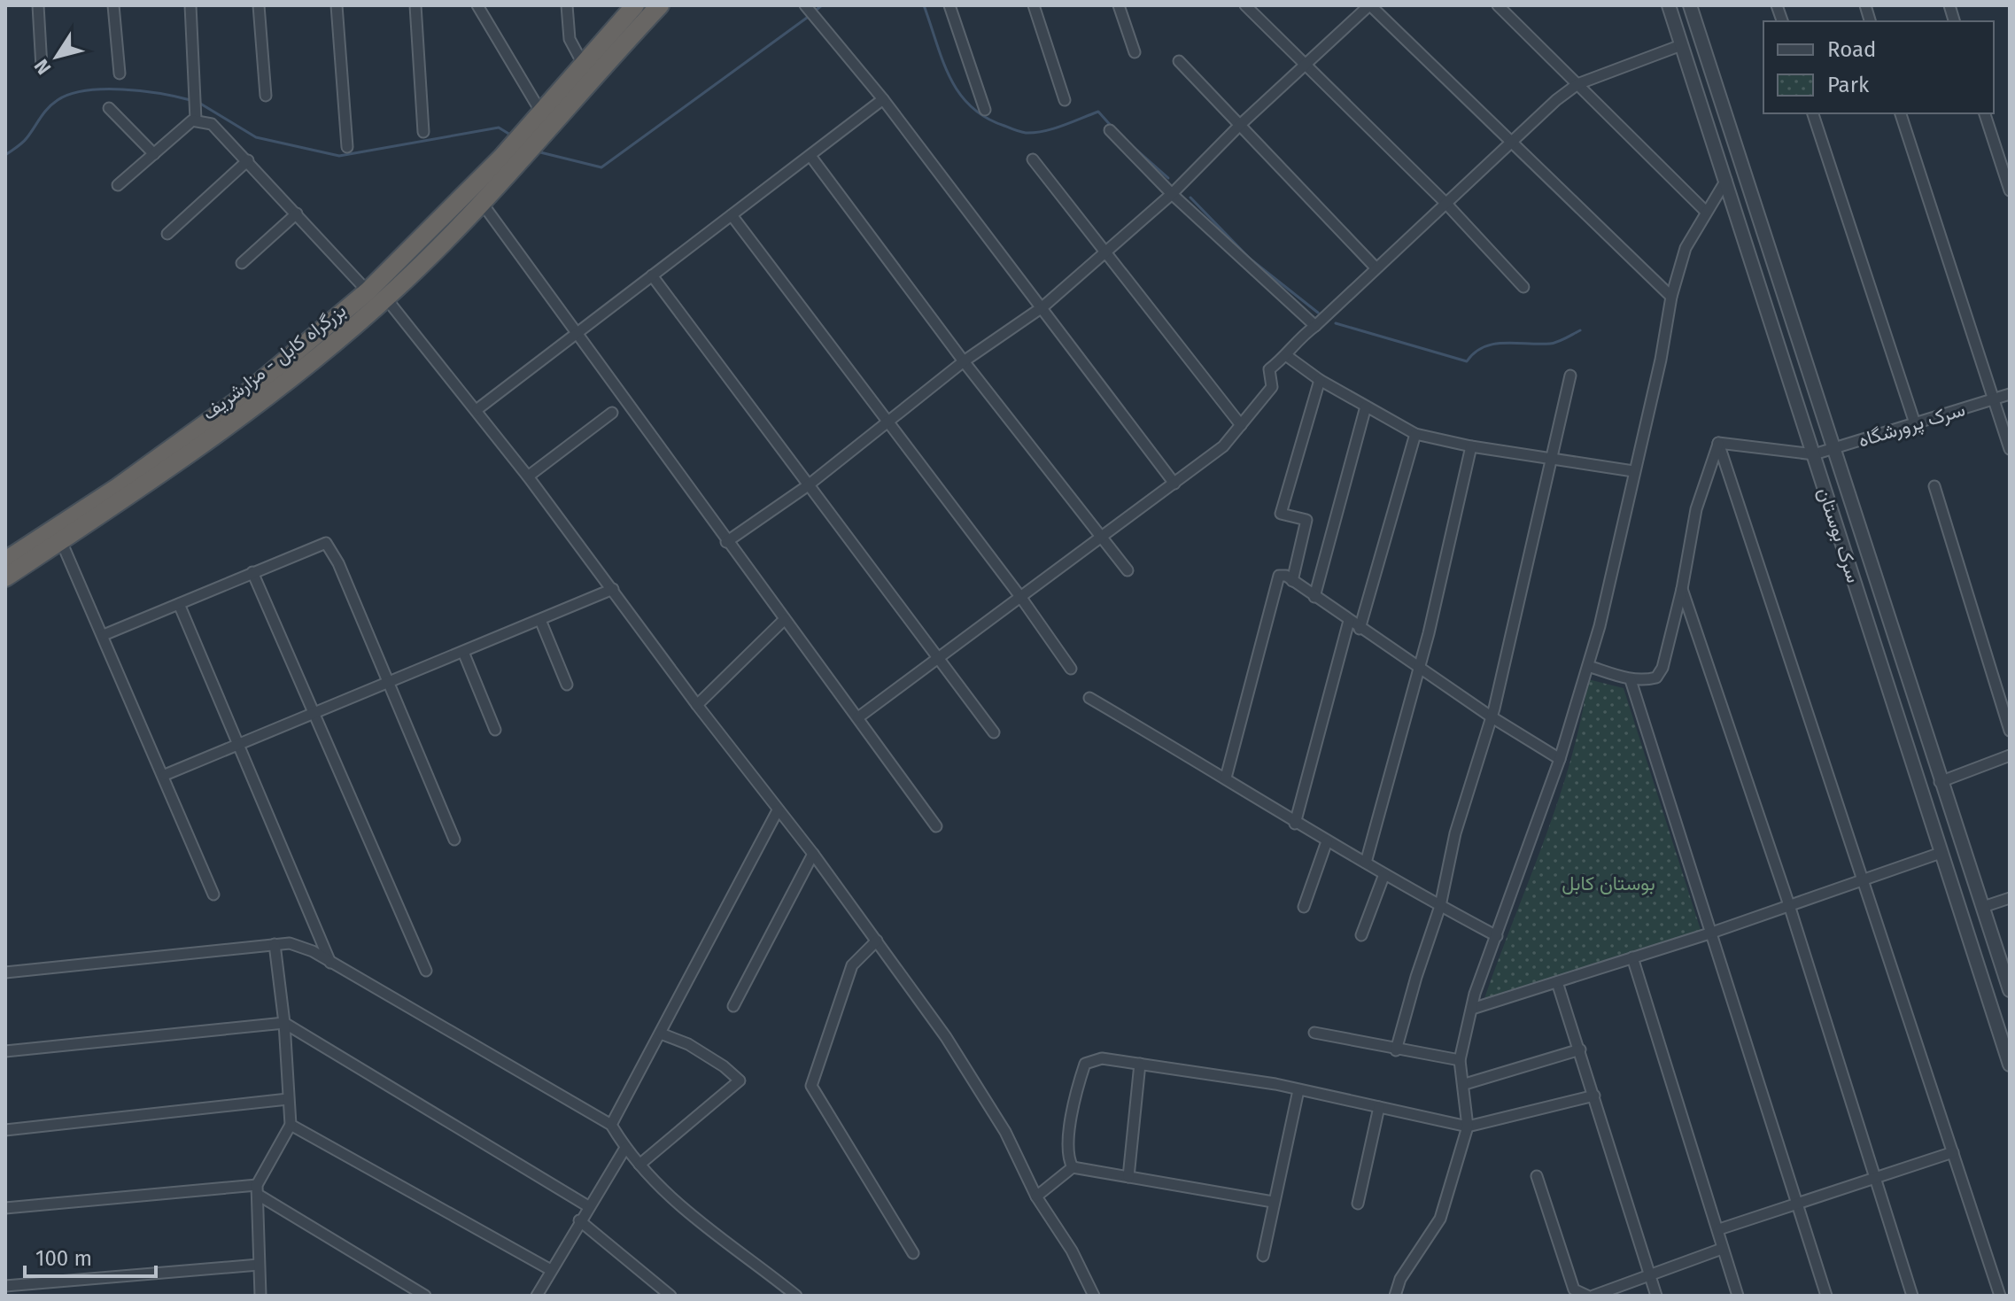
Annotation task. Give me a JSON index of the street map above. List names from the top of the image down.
{
  "streets": {
    "highway": ["بزرگراه کابل - مزارشریف"],
    "street": ["سرک پرورشگاه", "سرک بوستان"]
  },
  "crossings": [
    ["سرک پرورشگاه", "سرک بوستان"]
  ],
  "parks": ["بوستان کابل"],
  "legend": ["Road", "Park"],
  "scale_bar": "100 m",
  "north": "bottom left"
}
